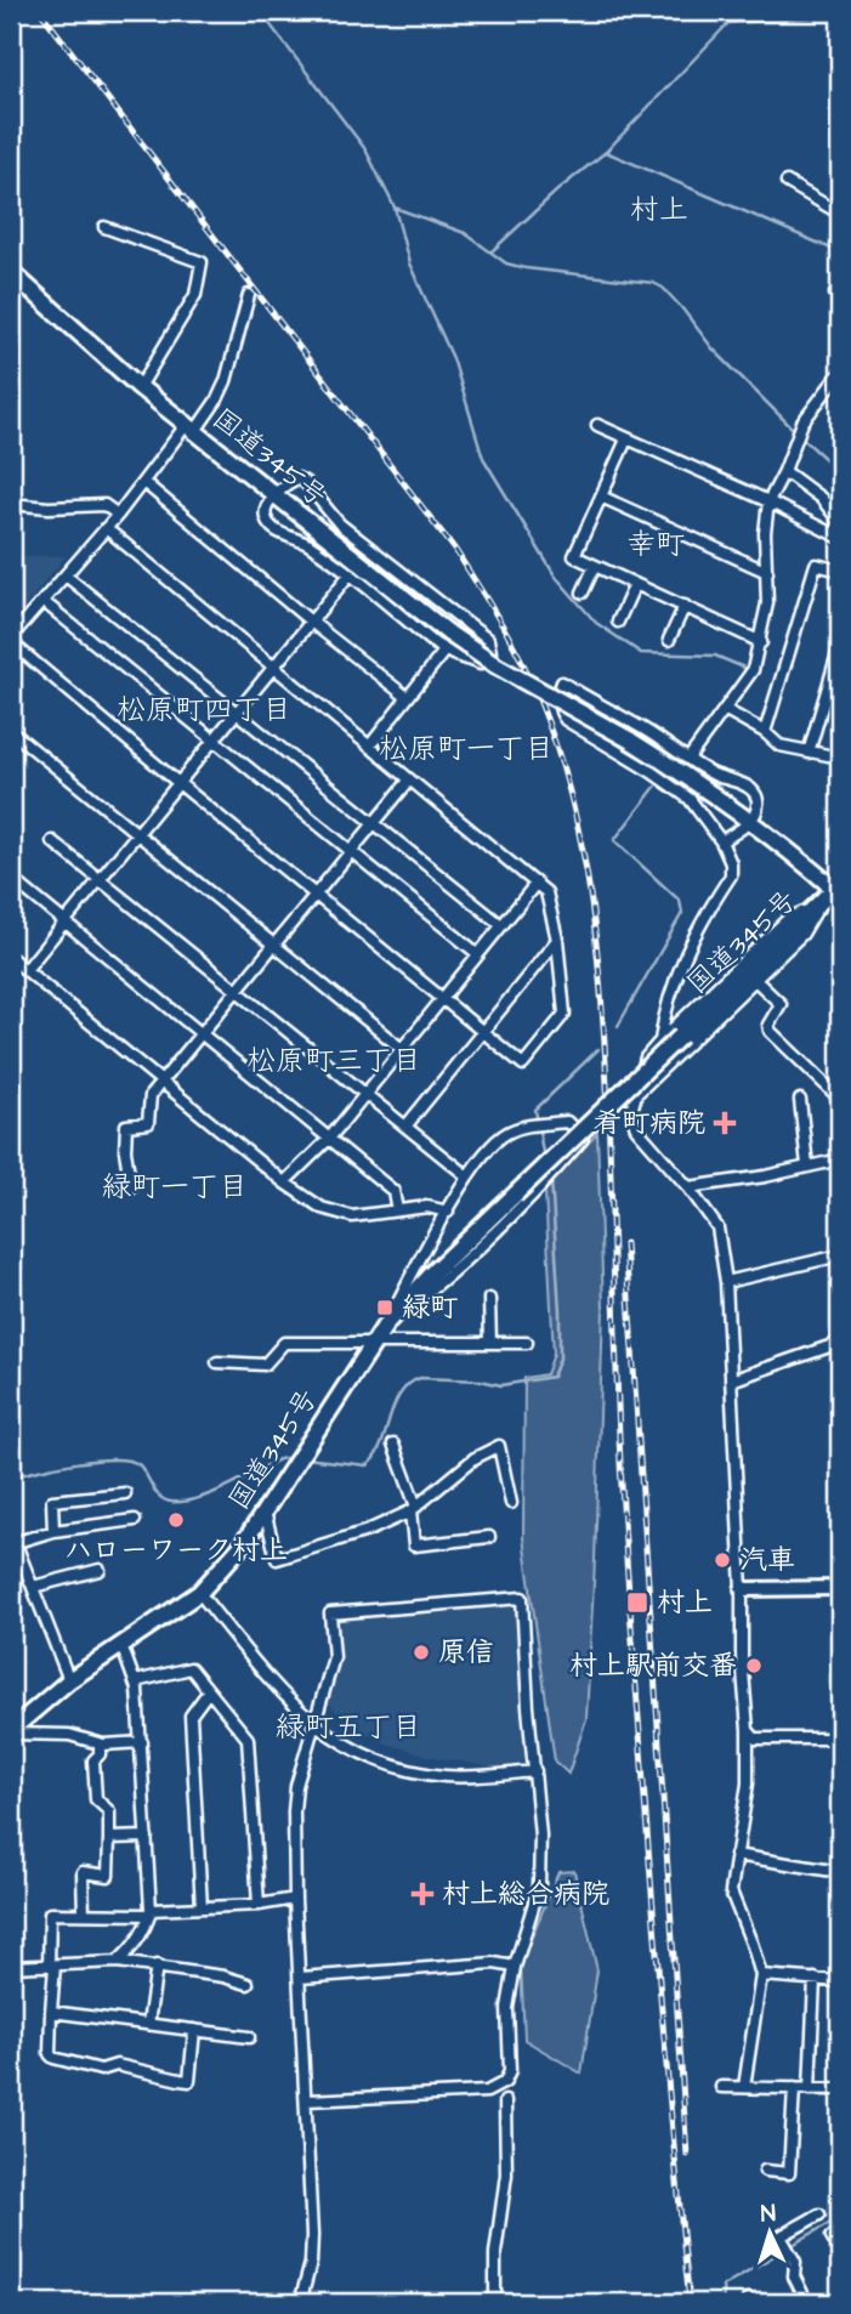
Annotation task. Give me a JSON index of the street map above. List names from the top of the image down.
{
  "streets": {
    "highway": ["国道345号"]
  },
  "districts": [
    "村上",
    "幸町",
    "松原町四丁目",
    "松原町一丁目",
    "松原町三丁目",
    "緑町一丁目",
    "緑町五丁目"
  ],
  "places": {
    "health": ["肴町病院", "村上総合病院"],
    "transit": ["緑町", "村上"],
    "other": [
      "ハローワーク村上",
      "汽車",
      "原信",
      "村上駅前交番"
    ]
  },
  "north": "top"
}
